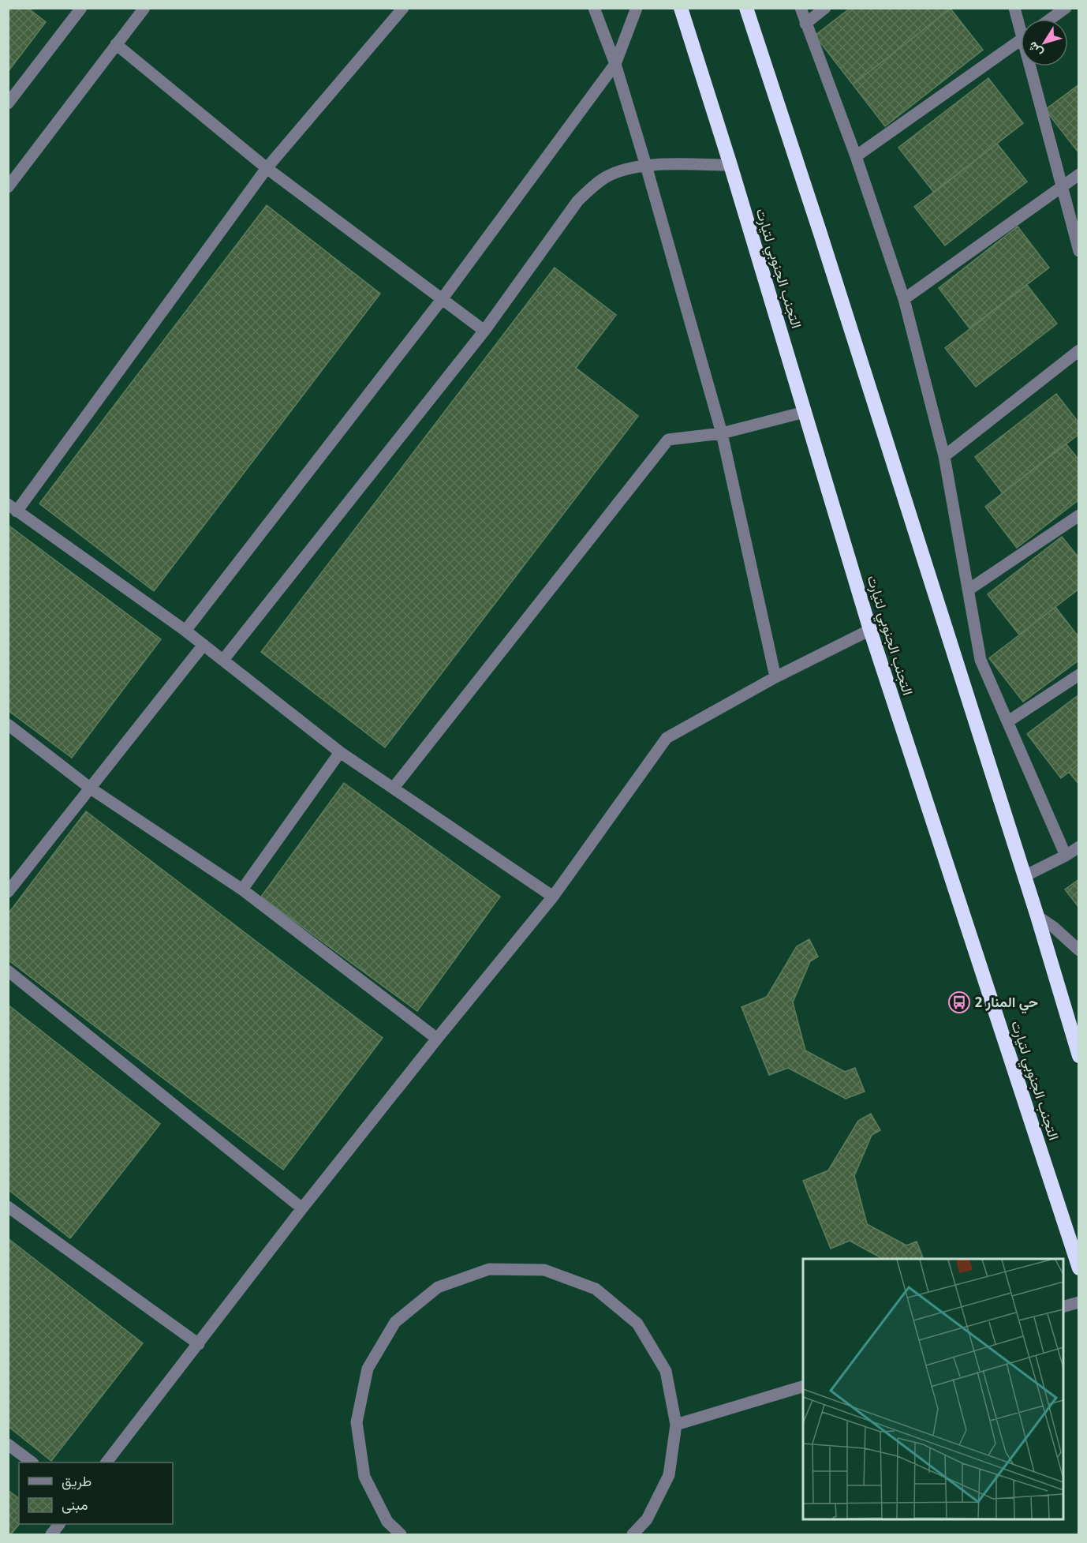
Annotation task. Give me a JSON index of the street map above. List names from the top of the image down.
{
  "streets": {
    "highway": ["التجنب الجنوبي لتيارت"]
  },
  "places": {
    "bus stop": ["حي المنار 2"]
  },
  "legend": ["طريق", "مبنى"],
  "north": "bottom left"
}
